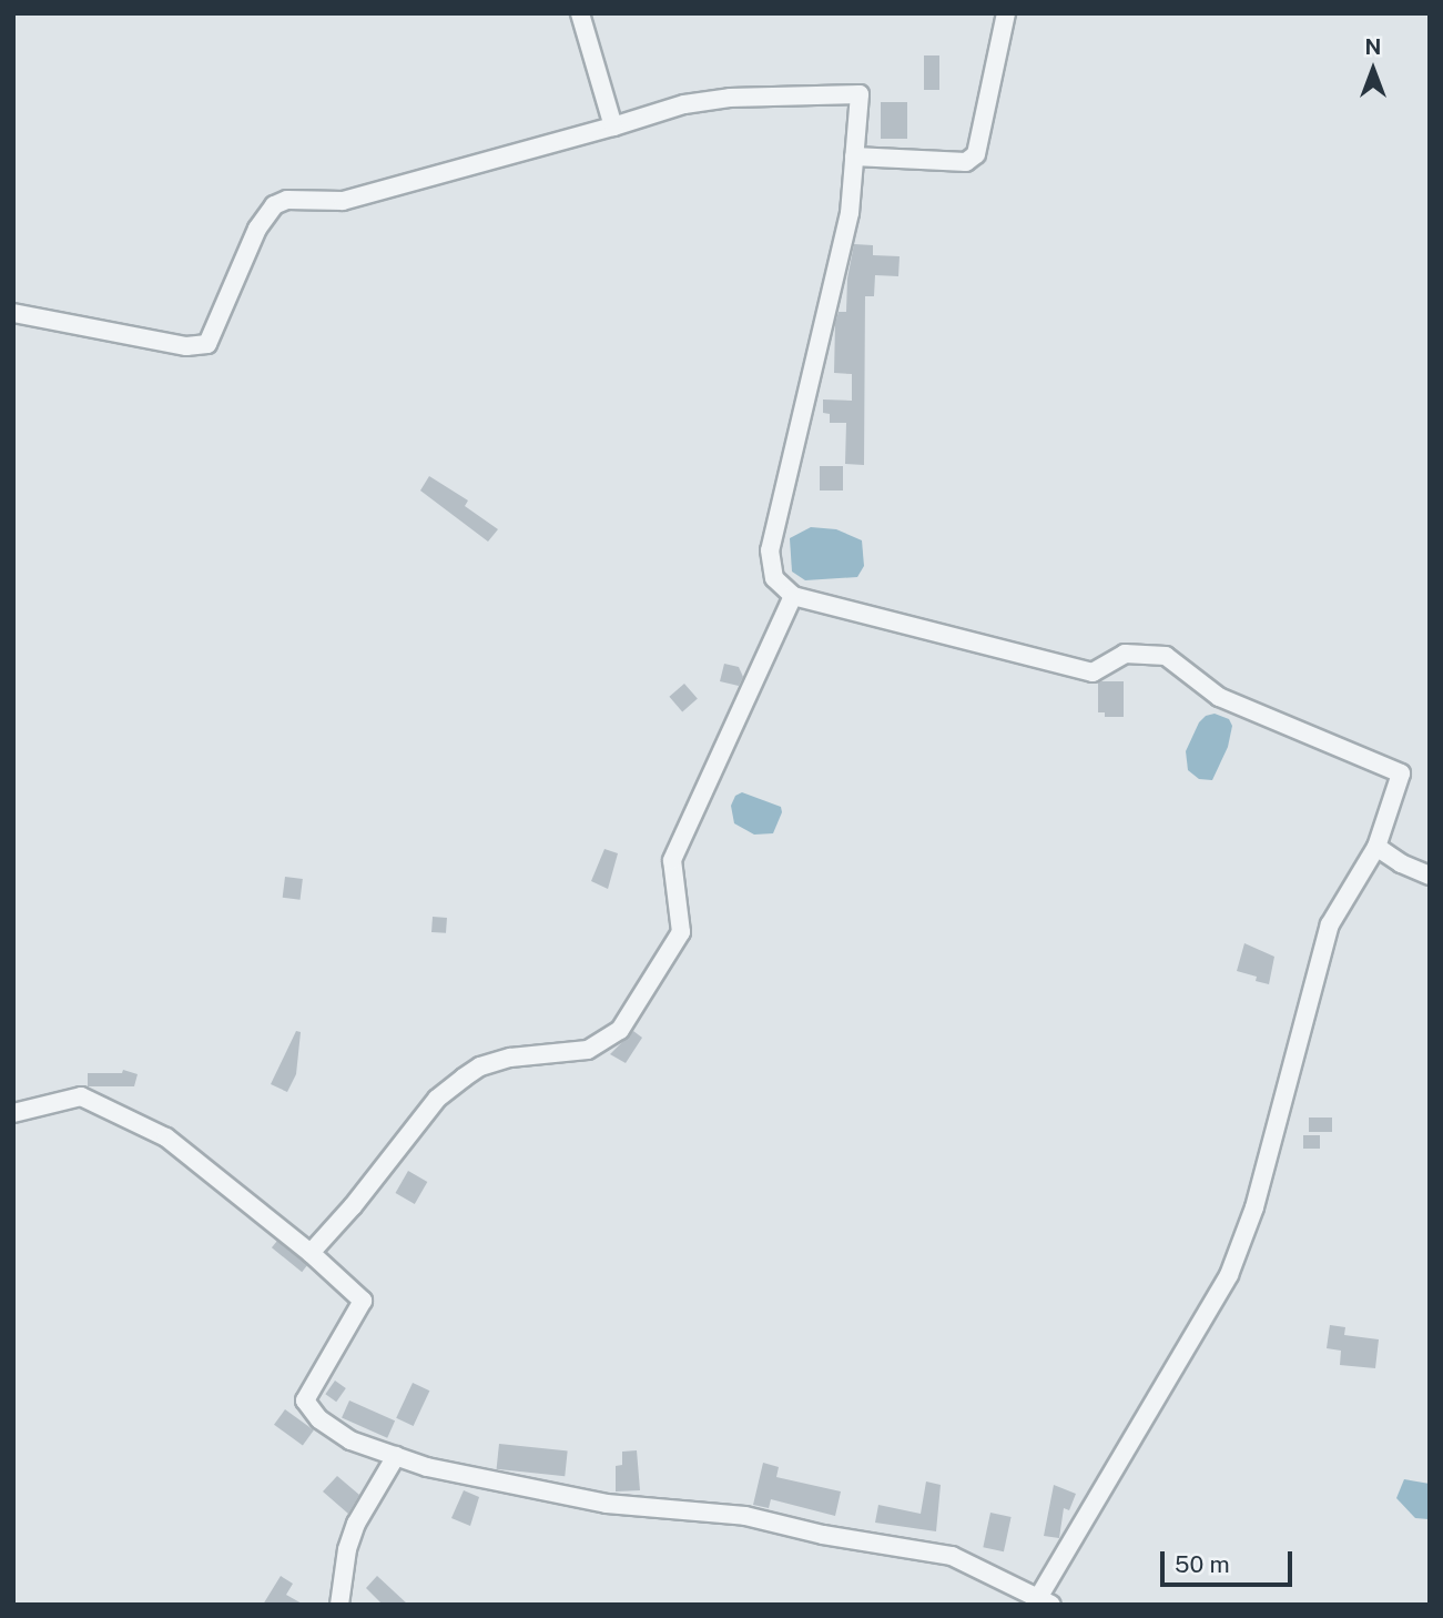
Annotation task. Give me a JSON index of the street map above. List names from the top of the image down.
{
  "scale_bar": "50 m",
  "north": "top"
}
